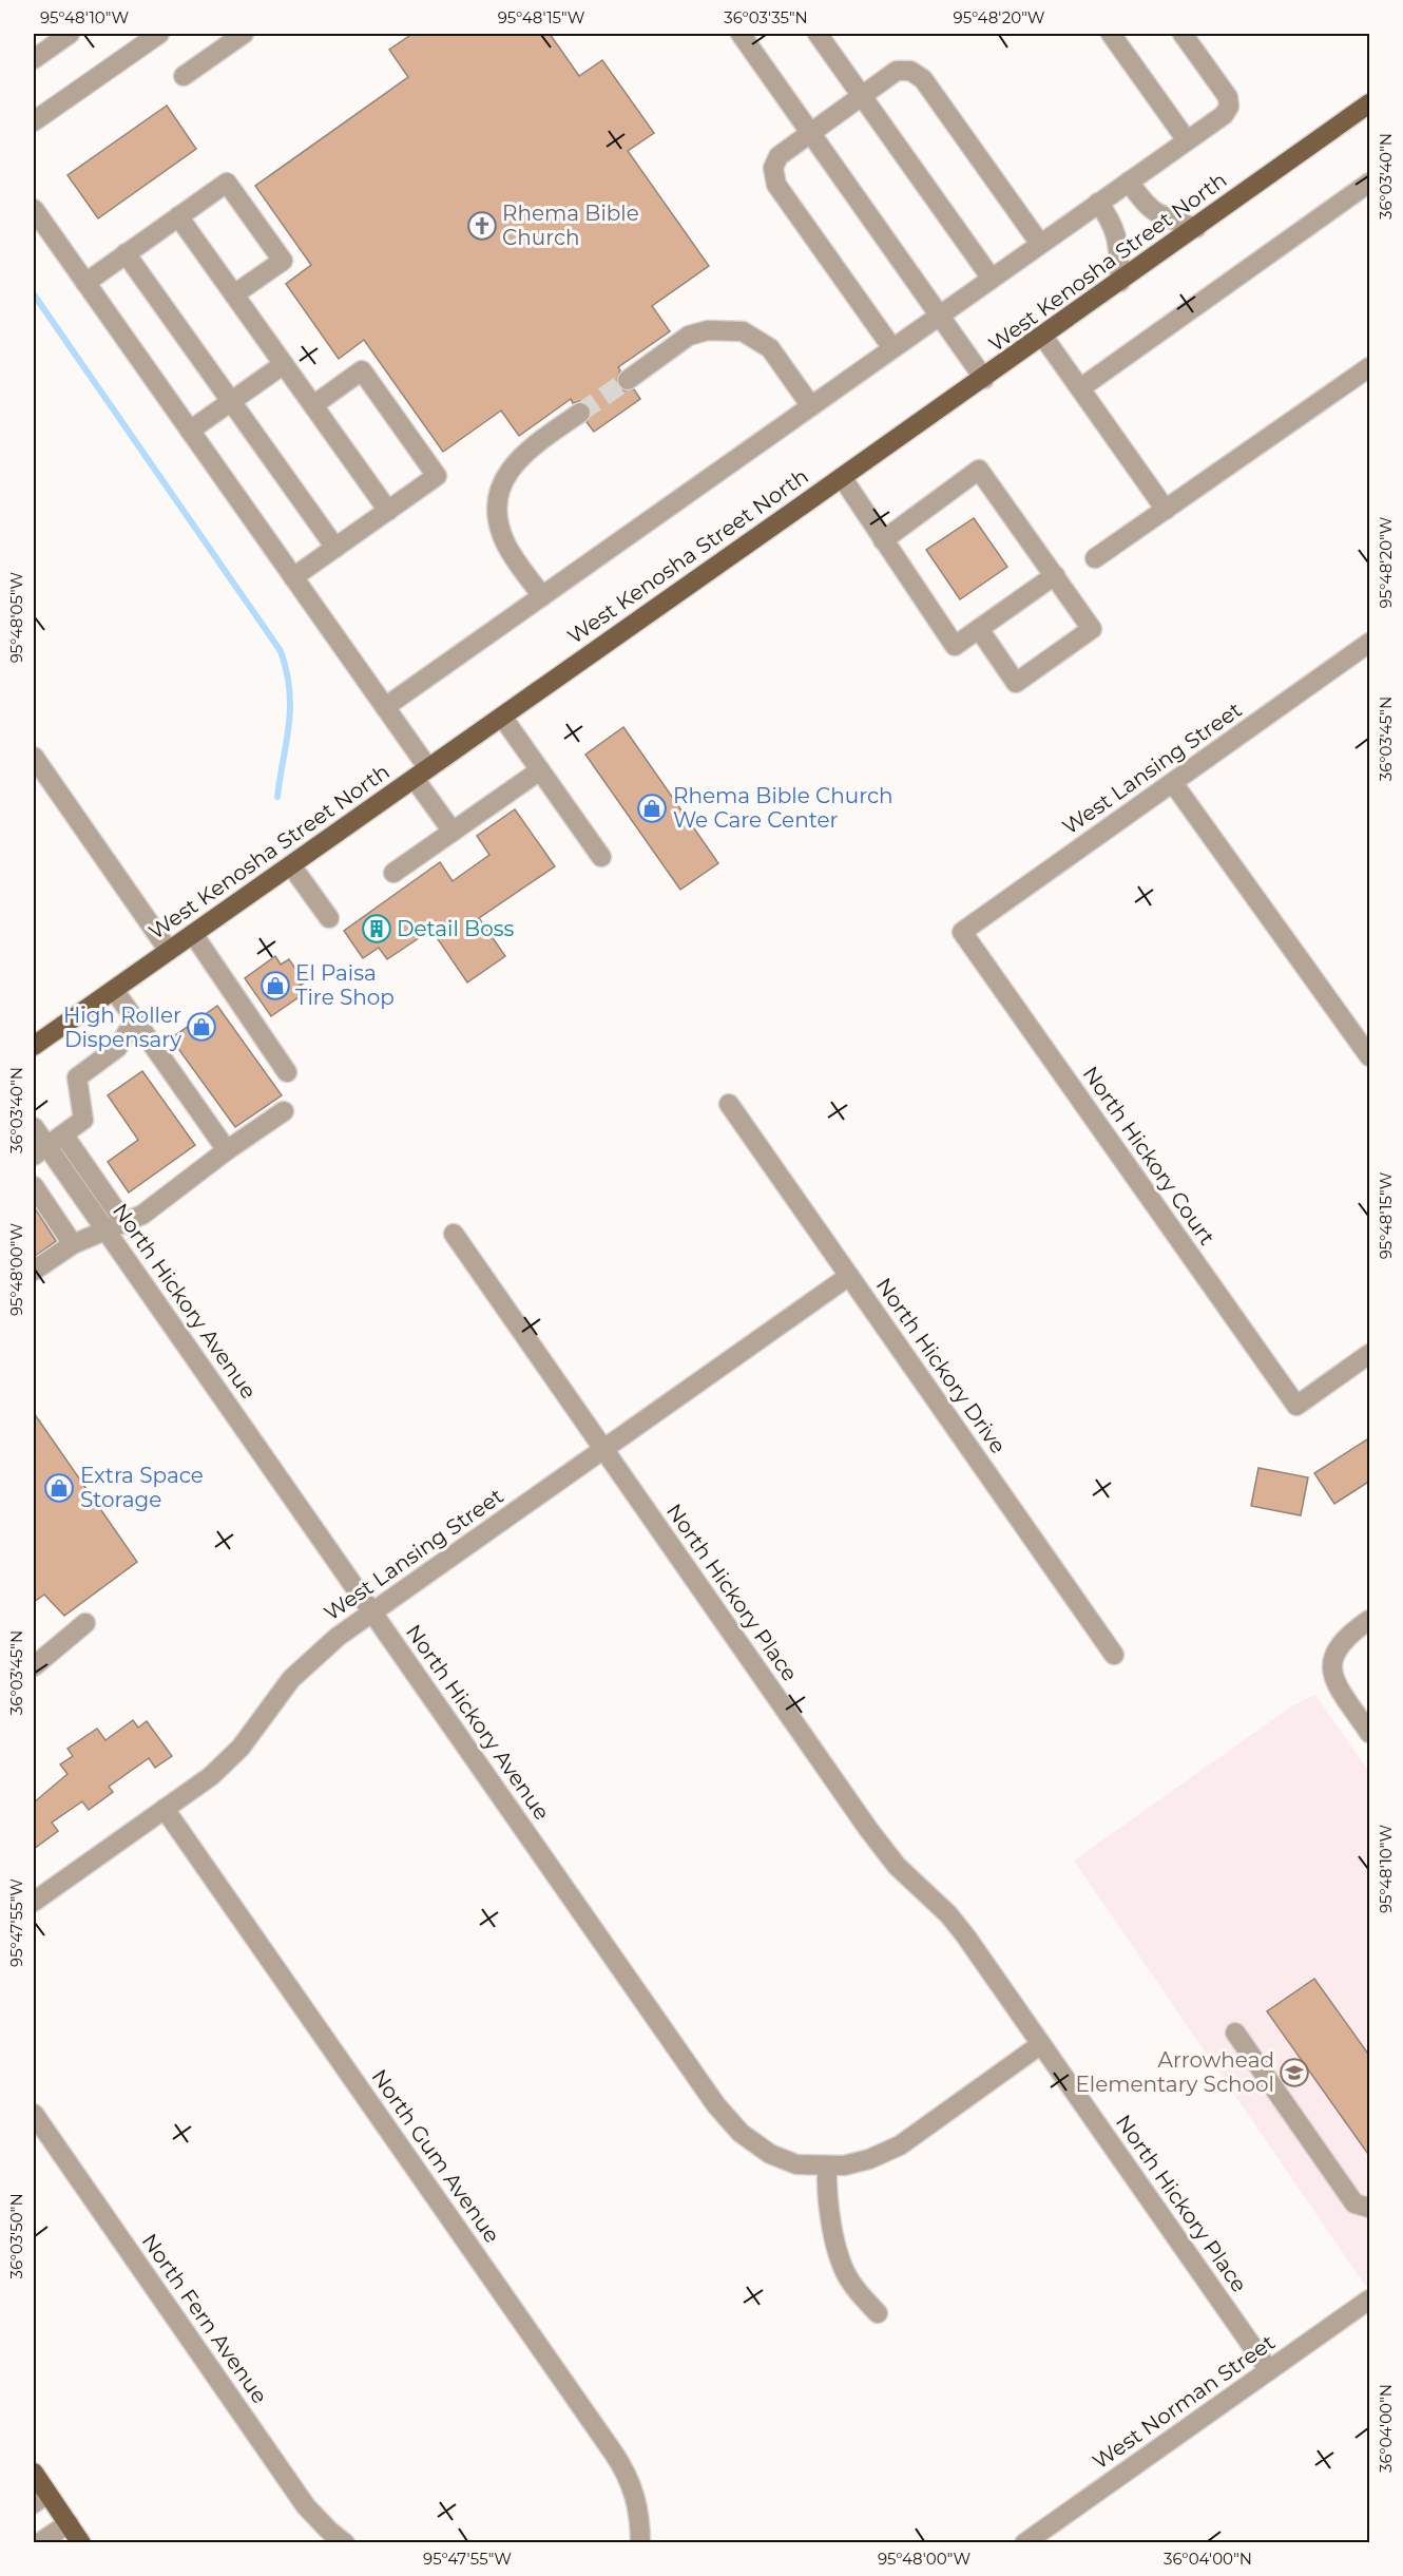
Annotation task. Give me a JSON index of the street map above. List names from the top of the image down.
{
  "streets": {
    "main road": ["West Kenosha Street North"],
    "street": [
      "West Lansing Street",
      "North Hickory Court",
      "North Hickory Avenue",
      "North Hickory Drive",
      "North Hickory Place",
      "North Gum Avenue",
      "North Fern Avenue",
      "West Norman Street"
    ]
  },
  "crossings": [
    ["West Lansing Street", "North Hickory Court"],
    ["West Lansing Street", "North Hickory Avenue"],
    ["West Lansing Street", "North Hickory Drive"],
    ["West Lansing Street", "North Hickory Place"],
    ["West Lansing Street", "North Gum Avenue"],
    ["North Hickory Avenue", "North Hickory Place"],
    ["North Hickory Place", "West Norman Street"]
  ],
  "places": {
    "church": ["Rhema Bible Church"],
    "shop": [
      "Rhema Bible Church We Care Center",
      "El Paisa Tire Shop",
      "High Roller Dispensary",
      "Extra Space Storage"
    ],
    "building": ["Detail Boss"],
    "school or university": ["Arrowhead Elementary School"]
  },
  "coordinates": [
    "95°48'10\"W",
    "95°48'15\"W",
    "36°03'35\"N",
    "95°48'20\"W",
    "36°03'40\"N",
    "95°48'05\"W",
    "36°03'45\"N",
    "95°48'00\"W",
    "95°47'55\"W",
    "36°03'50\"N",
    "36°04'00\"N"
  ]
}
